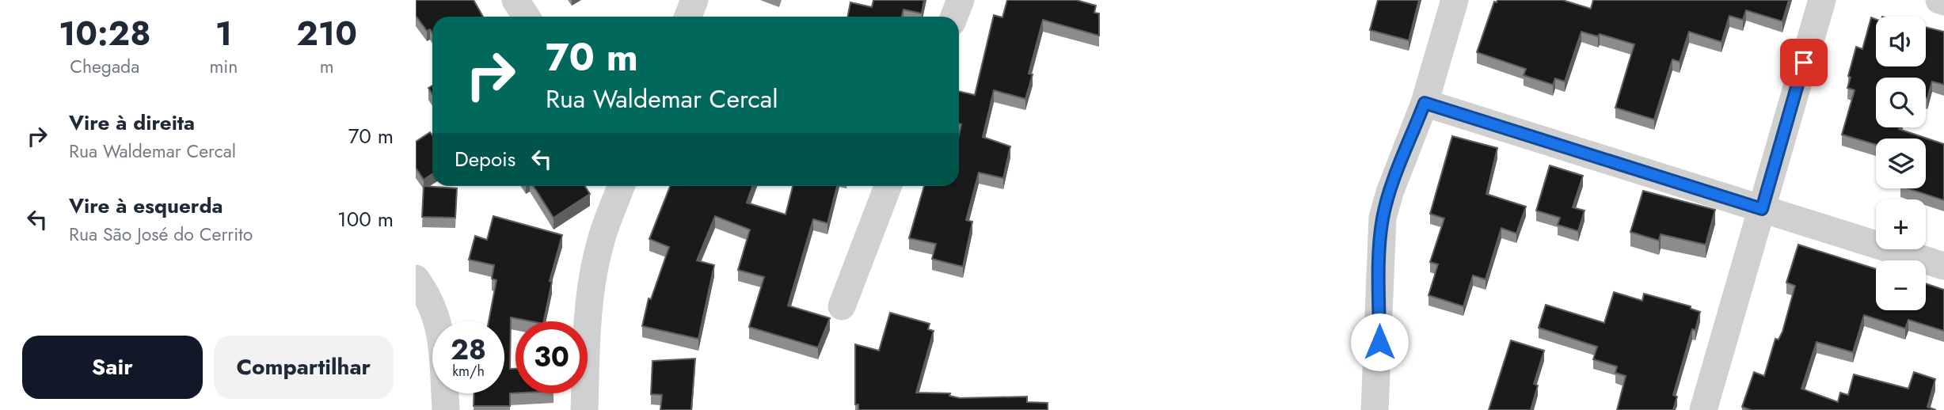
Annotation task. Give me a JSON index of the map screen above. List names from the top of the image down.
{
  "page": {
    "eta": [
      "10:28",
      "Chegada",
      "1",
      "min",
      "210",
      "m"
    ],
    "map_buttons": ["+", "−"],
    "turn": ["70 m", "Rua Waldemar Cercal"],
    "list": [
      {
        "name": "Vire à direita",
        "note": "Rua Waldemar Cercal",
        "value": "70 m"
      },
      {
        "name": "Vire à esquerda",
        "note": "Rua São José do Cerrito",
        "value": "100 m"
      }
    ],
    "then": "Depois",
    "speed": "28 km/h",
    "limit": "30",
    "buttons": ["Sair", "Compartilhar"]
  }
}
